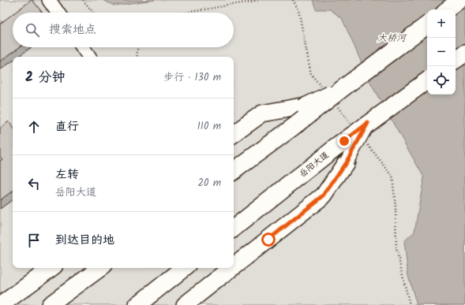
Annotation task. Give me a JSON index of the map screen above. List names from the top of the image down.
{
  "streets": {
    "main road": ["岳阳大道"]
  },
  "water": ["大桥河"],
  "page": {
    "map_buttons": ["+", "−"],
    "search": "搜索地点",
    "heading": ["2 分钟", "步行 · 130 m"],
    "list": [
      ["直行", "110 m"],
      ["左转", "岳阳大道", "20 m"],
      "到达目的地"
    ]
  }
}
